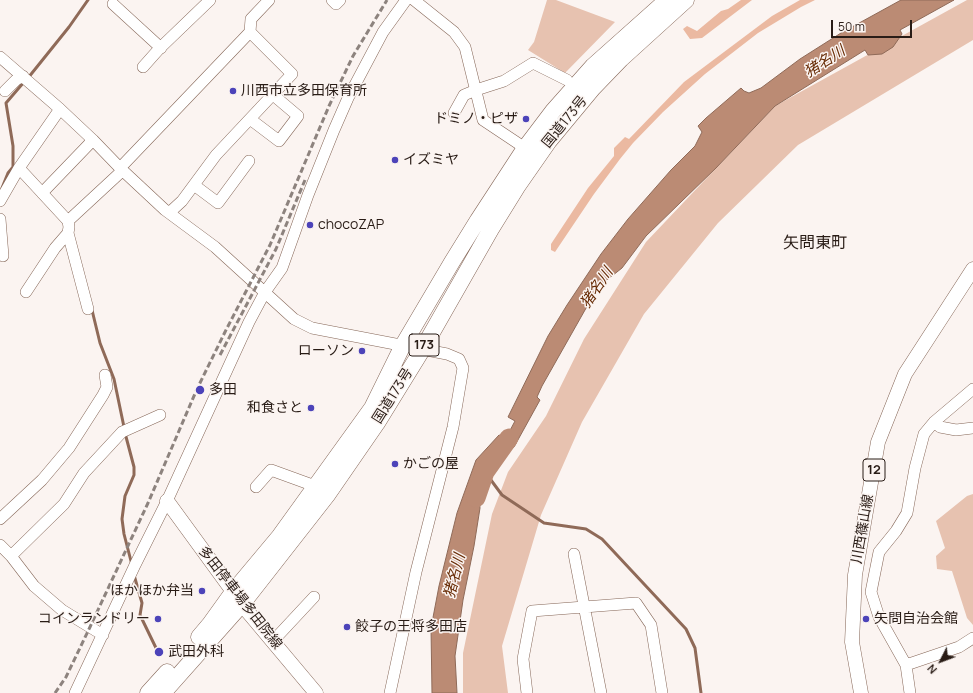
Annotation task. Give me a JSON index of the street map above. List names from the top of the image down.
{
  "streets": {
    "highway": ["国道173号", "173"],
    "main road": ["12", "川西篠山線", "多田停車場多田院線"]
  },
  "crossings": [
    ["国道173号", "多田停車場多田院線"]
  ],
  "districts": ["矢問東町"],
  "water": ["猪名川"],
  "places": [
    "川西市立多田保育所",
    "ドミノ・ピザ",
    "イズミヤ",
    "chocoZAP",
    "ローソン",
    "多田",
    "和食さと",
    "かごの屋",
    "ほかほか弁当",
    "コインランドリー",
    "矢問自治会館",
    "餃子の王将多田店",
    "武田外科"
  ],
  "scale_bar": "50 m",
  "north": "bottom left"
}
